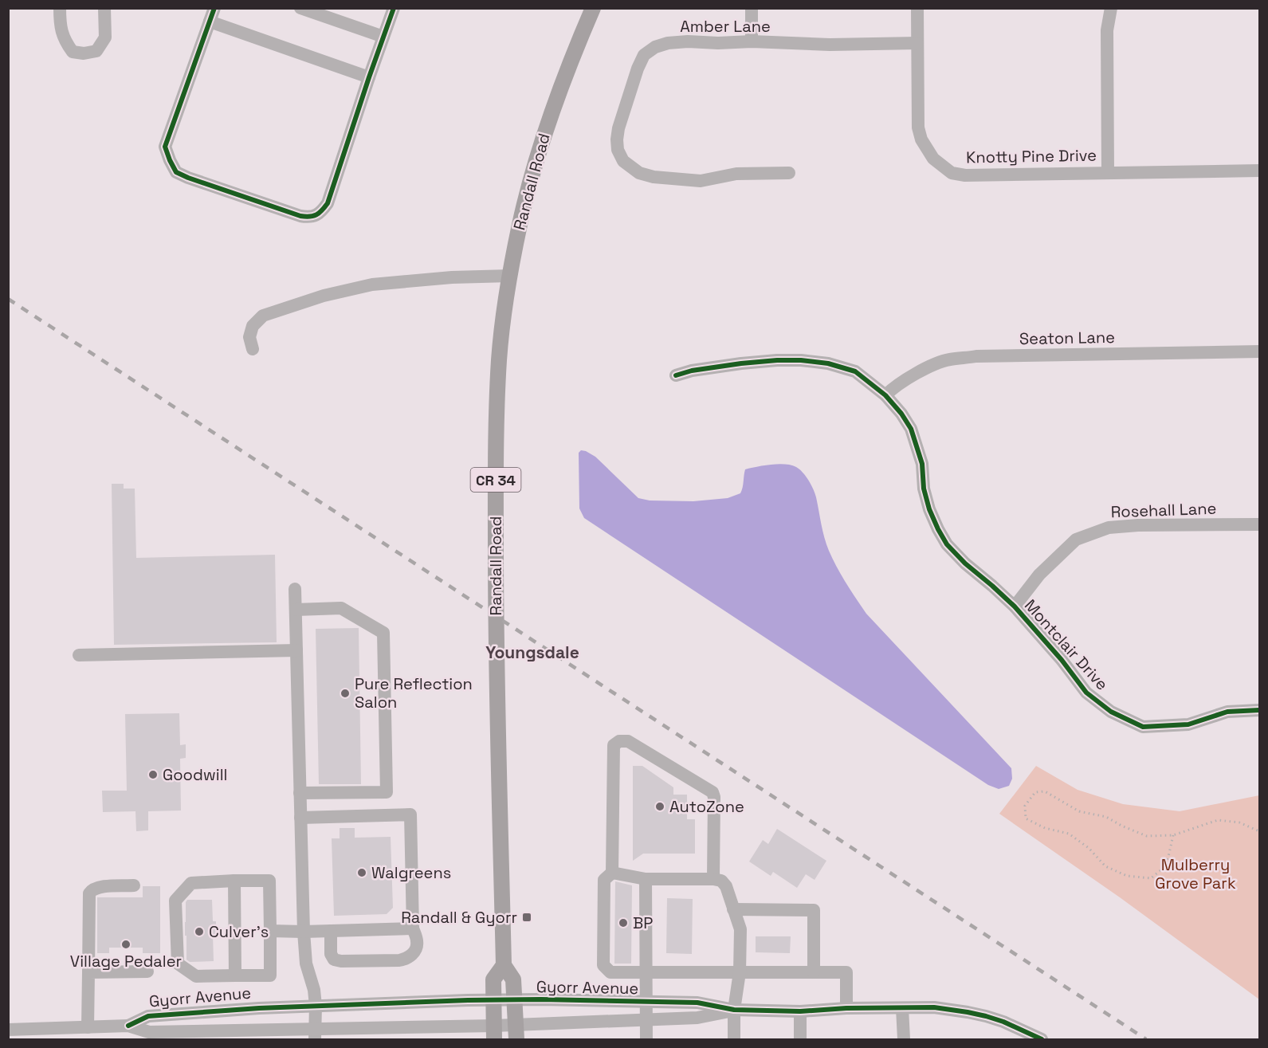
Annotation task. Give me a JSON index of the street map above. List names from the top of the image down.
{
  "streets": {
    "main road": ["Randall Road", "CR 34"],
    "street": [
      "Amber Lane",
      "Knotty Pine Drive",
      "Seaton Lane",
      "Rosehall Lane",
      "Montclair Drive",
      "Gyorr Avenue"
    ]
  },
  "crossings": [
    ["Amber Lane", "Knotty Pine Drive"],
    ["Randall Road", "Gyorr Avenue"],
    ["Seaton Lane", "Montclair Drive"],
    ["Rosehall Lane", "Montclair Drive"]
  ],
  "districts": ["Youngsdale"],
  "parks": ["Mulberry Grove Park"],
  "places": {
    "other": [
      "Pure Reflection Salon",
      "Goodwill",
      "AutoZone",
      "Walgreens",
      "BP",
      "Culver's",
      "Village Pedaler"
    ],
    "transit": ["Randall & Gyorr"]
  }
}
